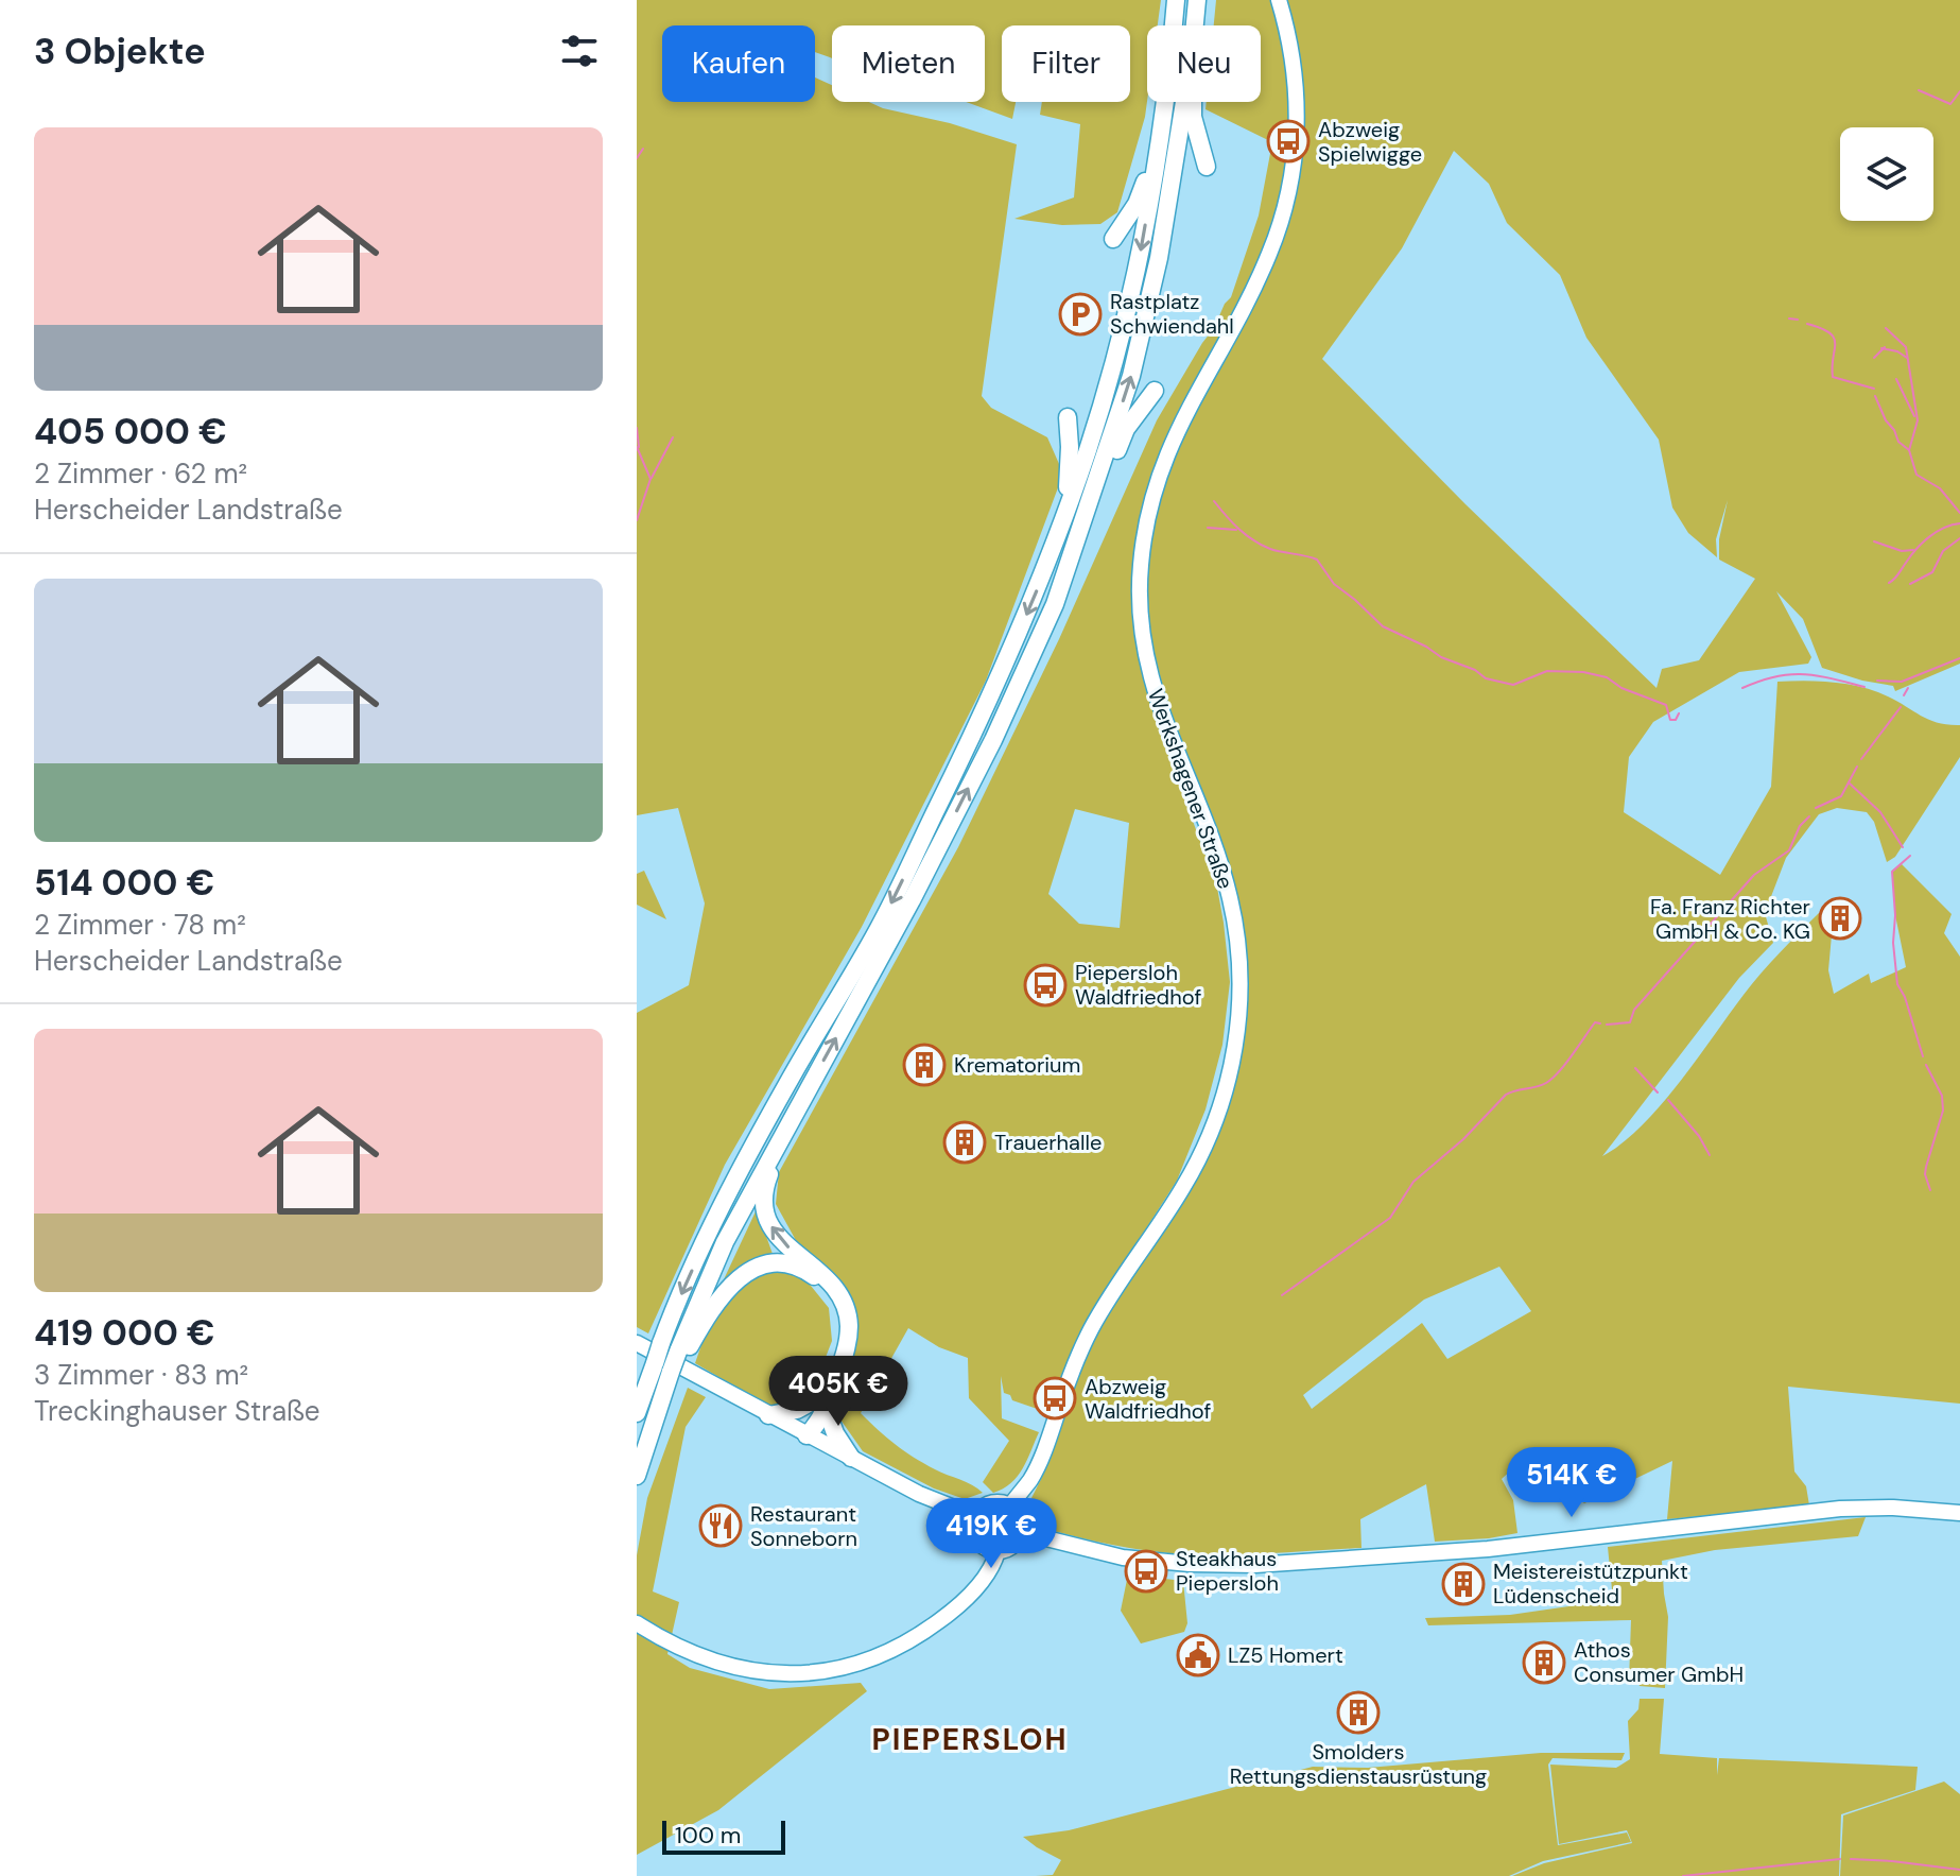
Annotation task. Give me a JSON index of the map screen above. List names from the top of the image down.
{
  "streets": {
    "main road": ["Werkshagener Straße"]
  },
  "districts": ["PIEPERSLOH"],
  "places": {
    "bus stop": [
      "Abzweig Spielwigge",
      "Piepersloh Waldfriedhof",
      "Abzweig Waldfriedhof",
      "Steakhaus Piepersloh"
    ],
    "parking": ["Rastplatz Schwiendahl"],
    "building": [
      "Fa. Franz Richter GmbH & Co. KG",
      "Krematorium",
      "Trauerhalle",
      "Meistereistützpunkt Lüdenscheid",
      "Athos Consumer GmbH",
      "Smolders Rettungsdienstausrüstung"
    ],
    "restaurant": ["Restaurant Sonneborn"],
    "public building": ["LZ5 Homert"]
  },
  "scale_bar": "100 m",
  "page": {
    "heading": "3 Objekte",
    "chip": [
      "Kaufen",
      "Mieten",
      "Filter",
      "Neu"
    ],
    "list": [
      {
        "name": "405 000 €",
        "note": "2 Zimmer · 62 m² · Herscheider Landstraße"
      },
      {
        "name": "514 000 €",
        "note": "2 Zimmer · 78 m² · Herscheider Landstraße"
      },
      {
        "name": "419 000 €",
        "note": "3 Zimmer · 83 m² · Treckinghauser Straße"
      }
    ],
    "price": ["405K €", "514K €", "419K €"],
    "scale": "100 m"
  }
}
